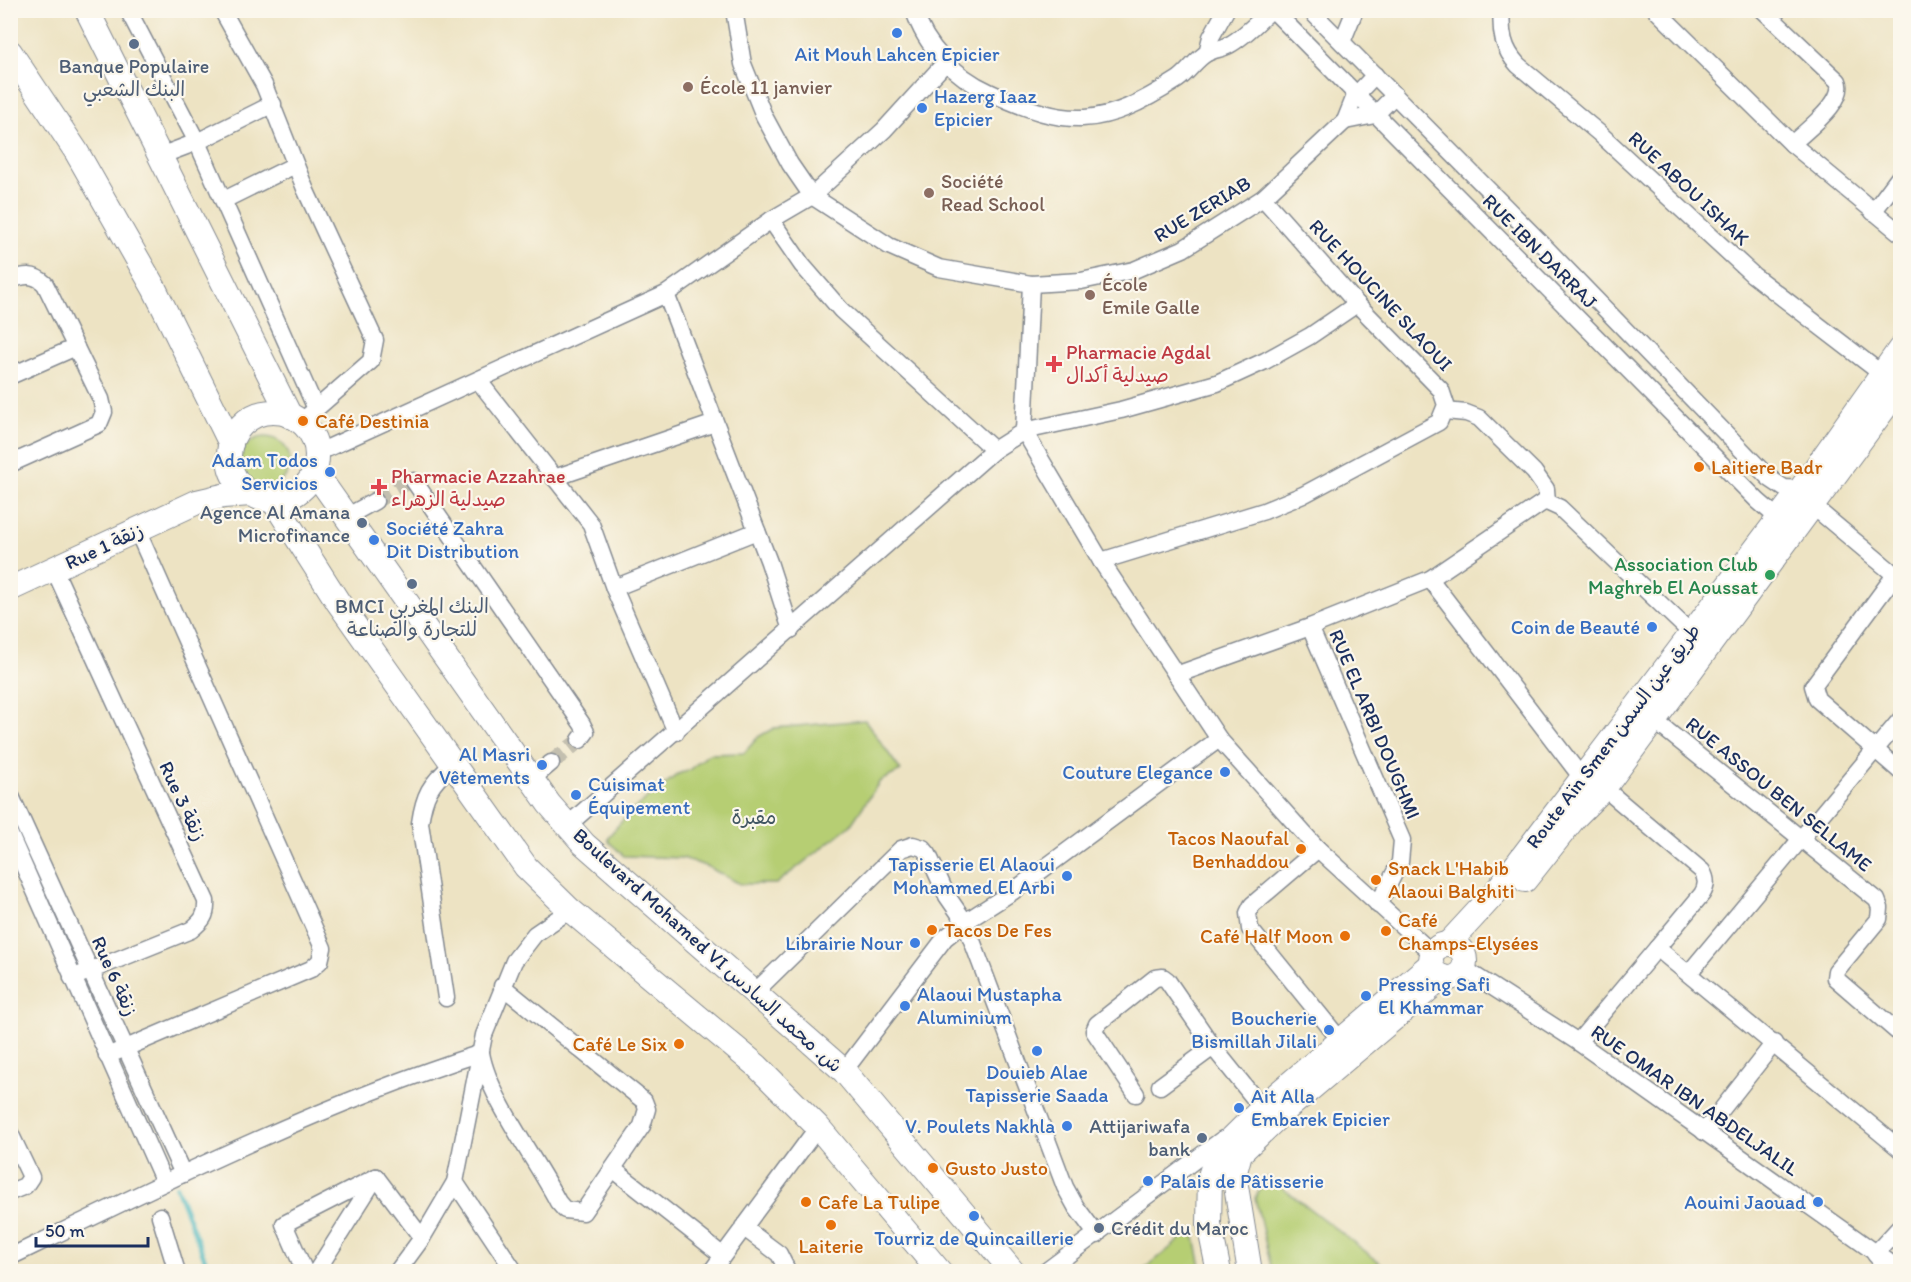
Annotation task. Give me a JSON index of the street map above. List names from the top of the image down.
{
  "streets": {
    "main road": ["Rue 1 زنقة", "Route Aïn Smen طريق عين السمن", "Boulevard Mohamed VI ش. محمد السادس"],
    "street": [
      "RUE ABOU ISHAK",
      "RUE ZERIAB",
      "RUE IBN DARRAJ",
      "RUE HOUCINE SLAOUI",
      "RUE EL ARBI DOUGHMI",
      "RUE ASSOU BEN SELLAME",
      "Rue 3 زنقة",
      "Rue 6 زنقة",
      "RUE OMAR IBN ABDELJALIL"
    ]
  },
  "crossings": [
    ["RUE ABOU ISHAK", "Route Aïn Smen طريق عين السمن"],
    ["RUE ZERIAB", "RUE IBN DARRAJ"],
    ["RUE ZERIAB", "RUE HOUCINE SLAOUI"],
    ["RUE IBN DARRAJ", "Route Aïn Smen طريق عين السمن"],
    ["Rue 1 زنقة", "Rue 3 زنقة"],
    ["RUE EL ARBI DOUGHMI", "RUE OMAR IBN ABDELJALIL"],
    ["Route Aïn Smen طريق عين السمن", "RUE ASSOU BEN SELLAME"],
    ["Route Aïn Smen طريق عين السمن", "RUE OMAR IBN ABDELJALIL"],
    ["Rue 3 زنقة", "Rue 6 زنقة"]
  ],
  "parks": ["مقبرة"],
  "places": {
    "other": [
      "Ait Mouh Lahcen Epicier",
      "Banque Populaire البنك الشعبي",
      "École 11 janvier",
      "Hazerg Iaaz Epicier",
      "Société Read School",
      "École Emile Galle",
      "Café Destinia",
      "Laitiere Badr",
      "Adam Todos Servicios",
      "Agence Al Amana Microfinance",
      "Société Zahra Dit Distribution",
      "Association Club Maghreb El Aoussat",
      "BMCI البنك المغربي للتجارة والصناعة",
      "Coin de Beauté",
      "Al Masri Vêtements",
      "Couture Elegance",
      "Cuisimat Équipement",
      "Tacos Naoufal Benhaddou",
      "Tapisserie El Alaoui Mohammed El Arbi",
      "Snack L'Habib Alaoui Balghiti",
      "Tacos De Fes",
      "Café Champs-Elysées",
      "Café Half Moon",
      "Librairie Nour",
      "Pressing Safi El Khammar",
      "Alaoui Mustapha Aluminium",
      "Boucherie Bismillah Jilali",
      "Café Le Six",
      "Douieb Alae Tapisserie Saada",
      "Ait Alla Embarek Epicier",
      "V. Poulets Nakhla",
      "Attijariwafa bank",
      "Gusto Justo",
      "Palais de Pâtisserie",
      "Cafe La Tulipe",
      "Aouini Jaouad",
      "Tourriz de Quincaillerie",
      "Laiterie",
      "Crédit du Maroc"
    ],
    "health": ["Pharmacie Agdal صيدلية أكدال", "Pharmacie Azzahrae صيدلية الزهراء"]
  },
  "scale_bar": "50 m"
}
